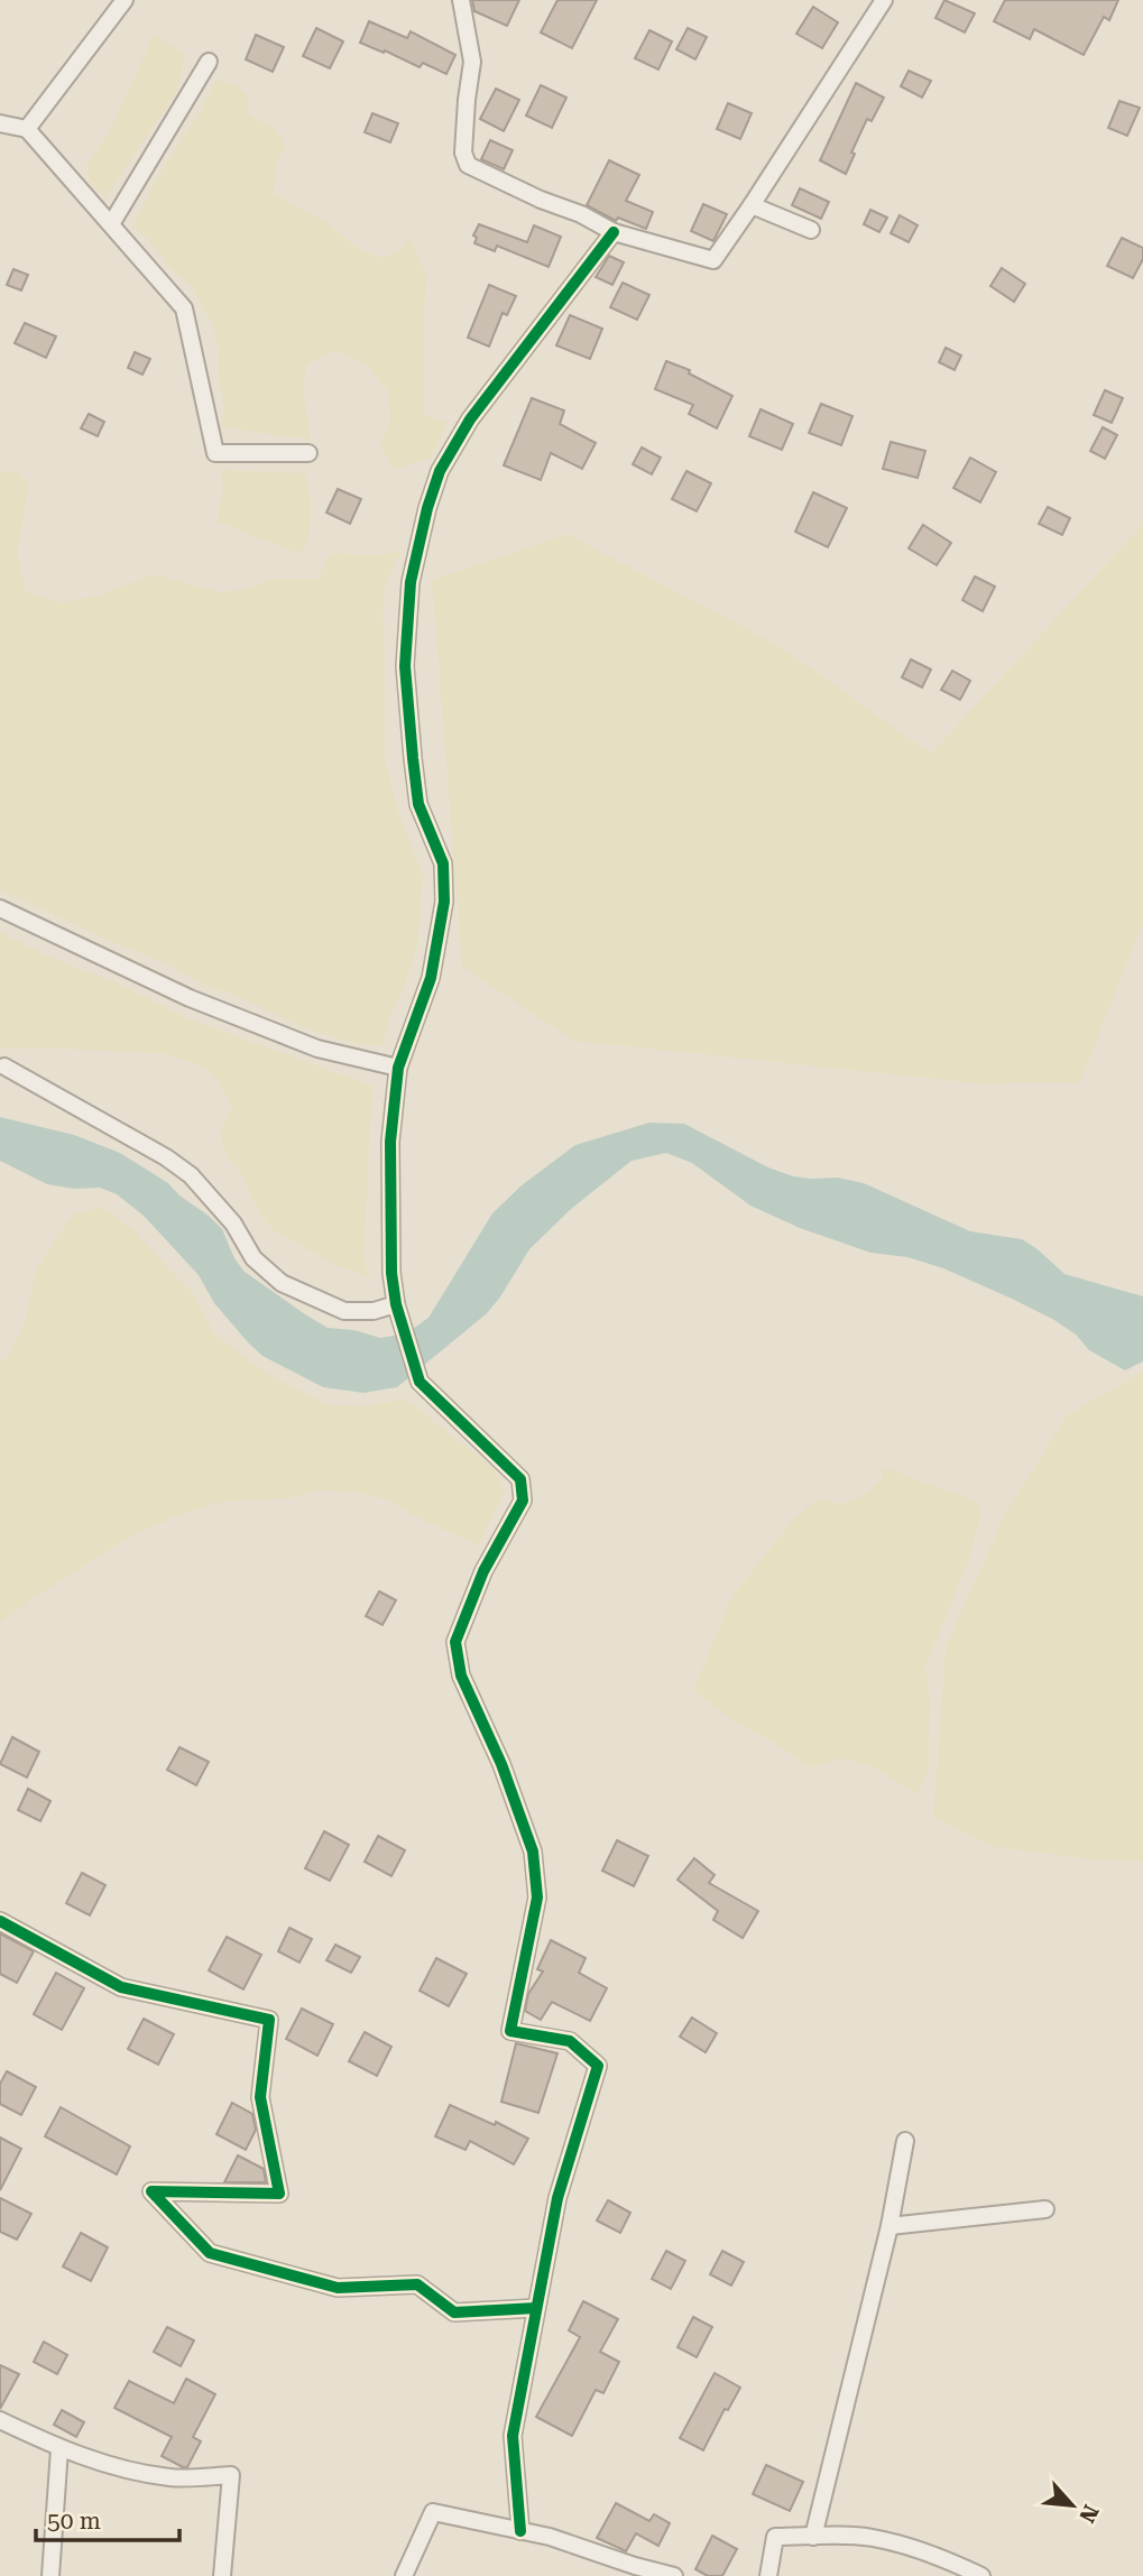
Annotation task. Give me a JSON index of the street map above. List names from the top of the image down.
{
  "scale_bar": "50 m",
  "north": "bottom right"
}
